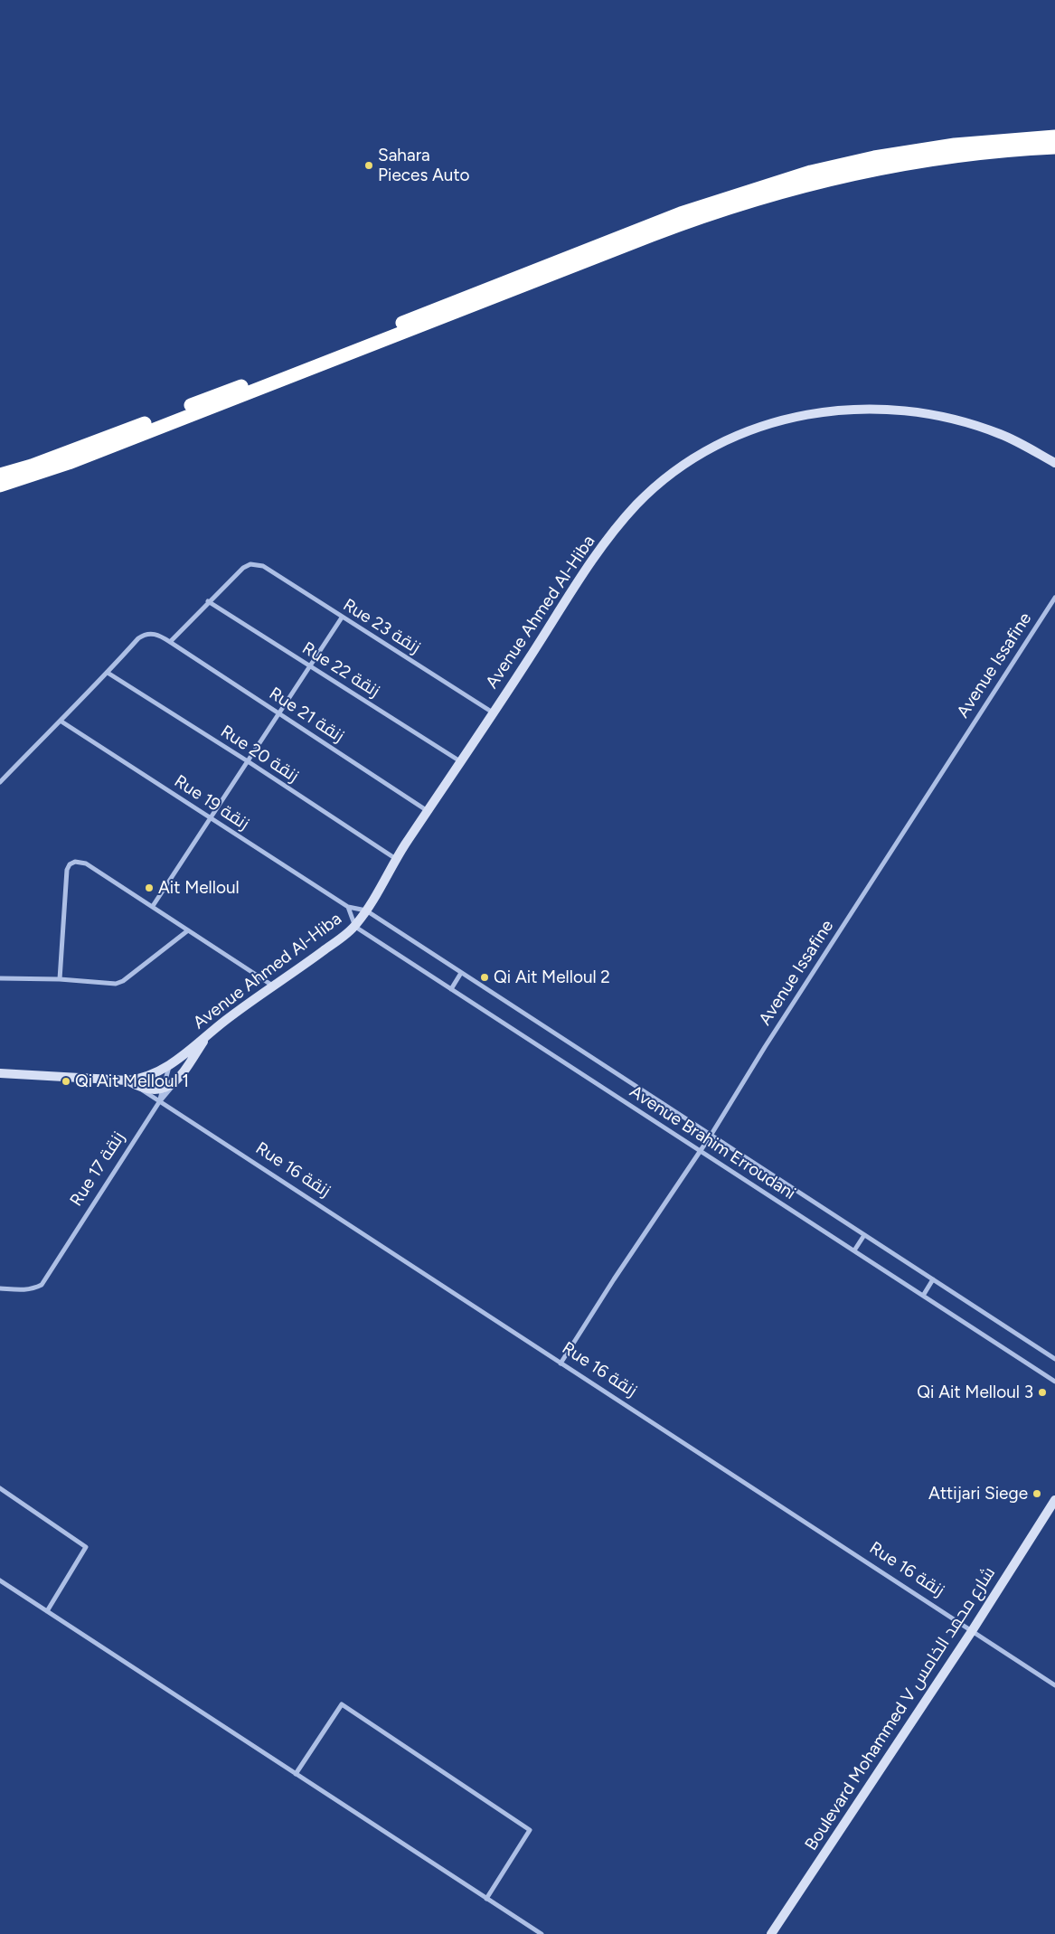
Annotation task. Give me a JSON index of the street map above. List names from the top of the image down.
{
  "streets": {
    "street": [
      "Avenue Ahmed Al-Hiba",
      "Rue 23 زنقة",
      "Avenue Issafine",
      "Rue 22 زنقة",
      "Rue 21 زنقة",
      "Rue 20 زنقة",
      "Rue 19 زنقة",
      "Avenue Brahim Erroudani",
      "Rue 17 زنقة",
      "Rue 16 زنقة",
      "Boulevard Mohammed V شارع محمد الخامس"
    ]
  },
  "crossings": [
    ["Avenue Ahmed Al-Hiba", "Rue 23 زنقة"],
    ["Avenue Ahmed Al-Hiba", "Rue 22 زنقة"],
    ["Avenue Ahmed Al-Hiba", "Rue 21 زنقة"],
    ["Avenue Ahmed Al-Hiba", "Rue 20 زنقة"],
    ["Avenue Ahmed Al-Hiba", "Rue 19 زنقة"],
    ["Avenue Ahmed Al-Hiba", "Avenue Brahim Erroudani"],
    ["Avenue Ahmed Al-Hiba", "Rue 17 زنقة"],
    ["Avenue Ahmed Al-Hiba", "Rue 16 زنقة"],
    ["Rue 23 زنقة", "Rue 22 زنقة"],
    ["Avenue Issafine", "Avenue Brahim Erroudani"],
    ["Avenue Issafine", "Rue 16 زنقة"],
    ["Rue 21 زنقة", "Rue 20 زنقة"],
    ["Rue 21 زنقة", "Rue 19 زنقة"],
    ["Rue 19 زنقة", "Avenue Brahim Erroudani"],
    ["Rue 17 زنقة", "Rue 16 زنقة"],
    ["Rue 16 زنقة", "Boulevard Mohammed V شارع محمد الخامس"]
  ],
  "places": [
    "Sahara Pieces Auto",
    "Ait Melloul",
    "Qi Ait Melloul 2",
    "Qi Ait Melloul 1",
    "Qi Ait Melloul 3",
    "Attijari Siege"
  ]
}
